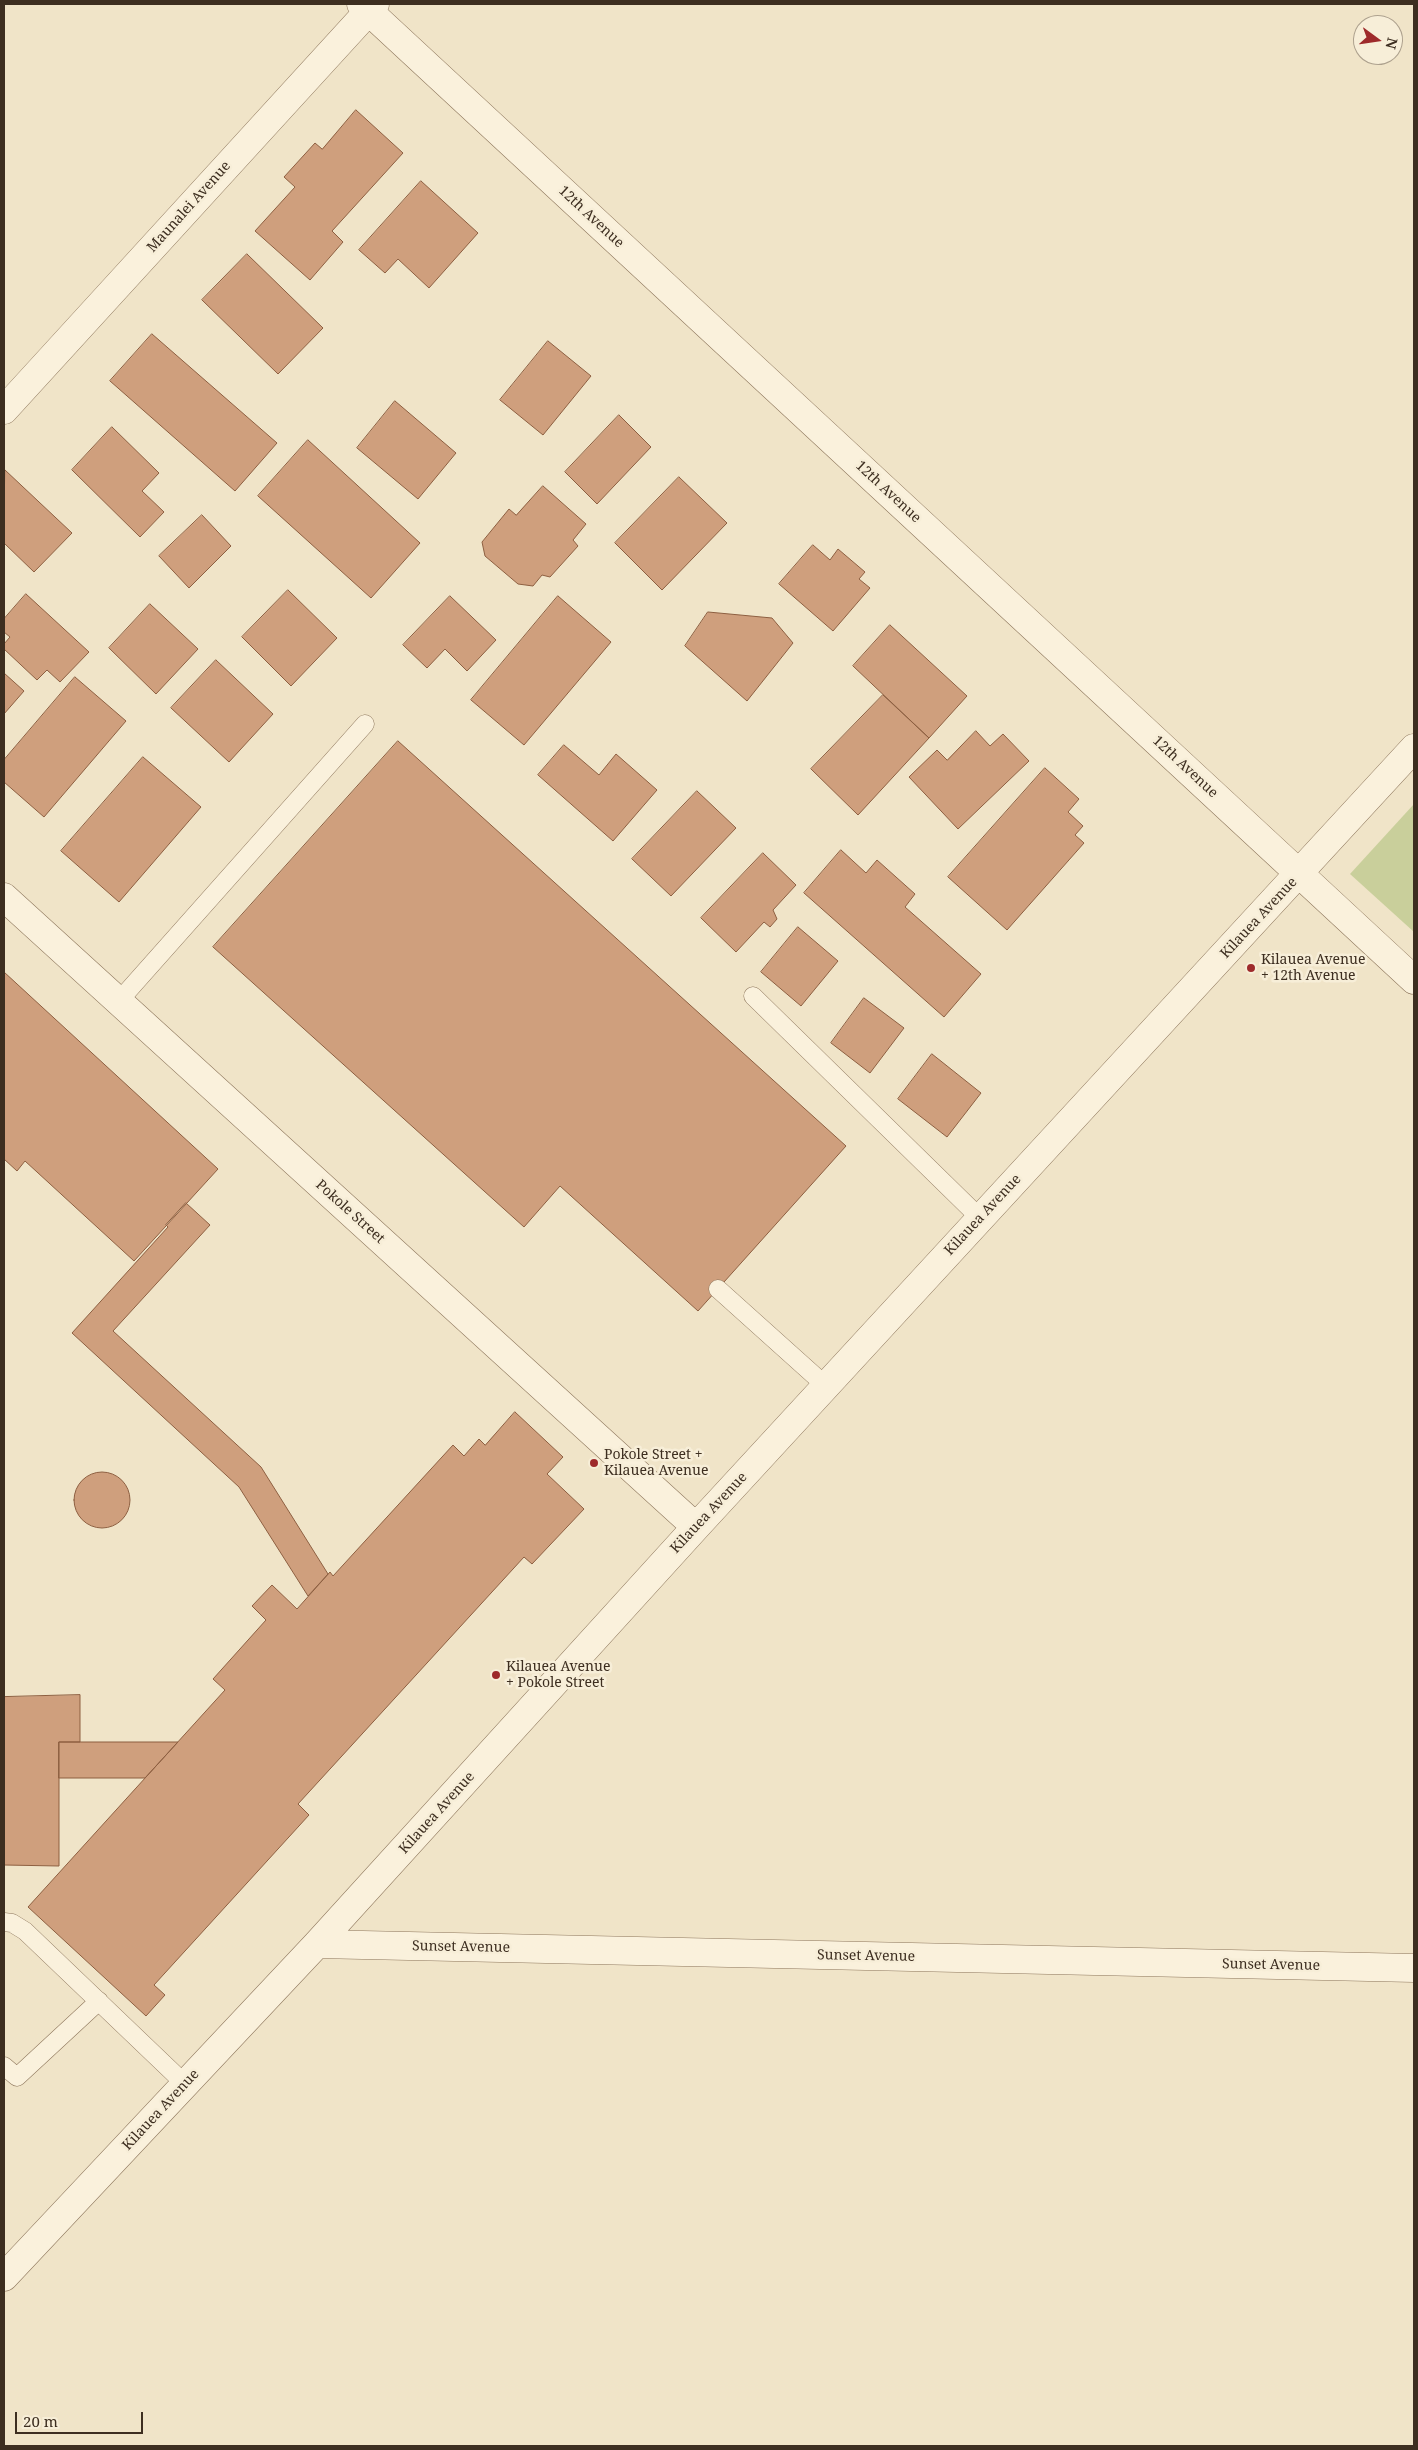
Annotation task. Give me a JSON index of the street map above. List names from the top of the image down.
{
  "streets": {
    "street": [
      "Maunalei Avenue",
      "12th Avenue",
      "Kilauea Avenue",
      "Pokole Street",
      "Sunset Avenue"
    ]
  },
  "crossings": [
    ["Maunalei Avenue", "12th Avenue"],
    ["12th Avenue", "Kilauea Avenue"],
    ["Kilauea Avenue", "Pokole Street"],
    ["Kilauea Avenue", "Sunset Avenue"]
  ],
  "places": ["Kilauea Avenue + 12th Avenue", "Pokole Street + Kilauea Avenue", "Kilauea Avenue + Pokole Street"],
  "scale_bar": "20 m",
  "north": "right"
}
